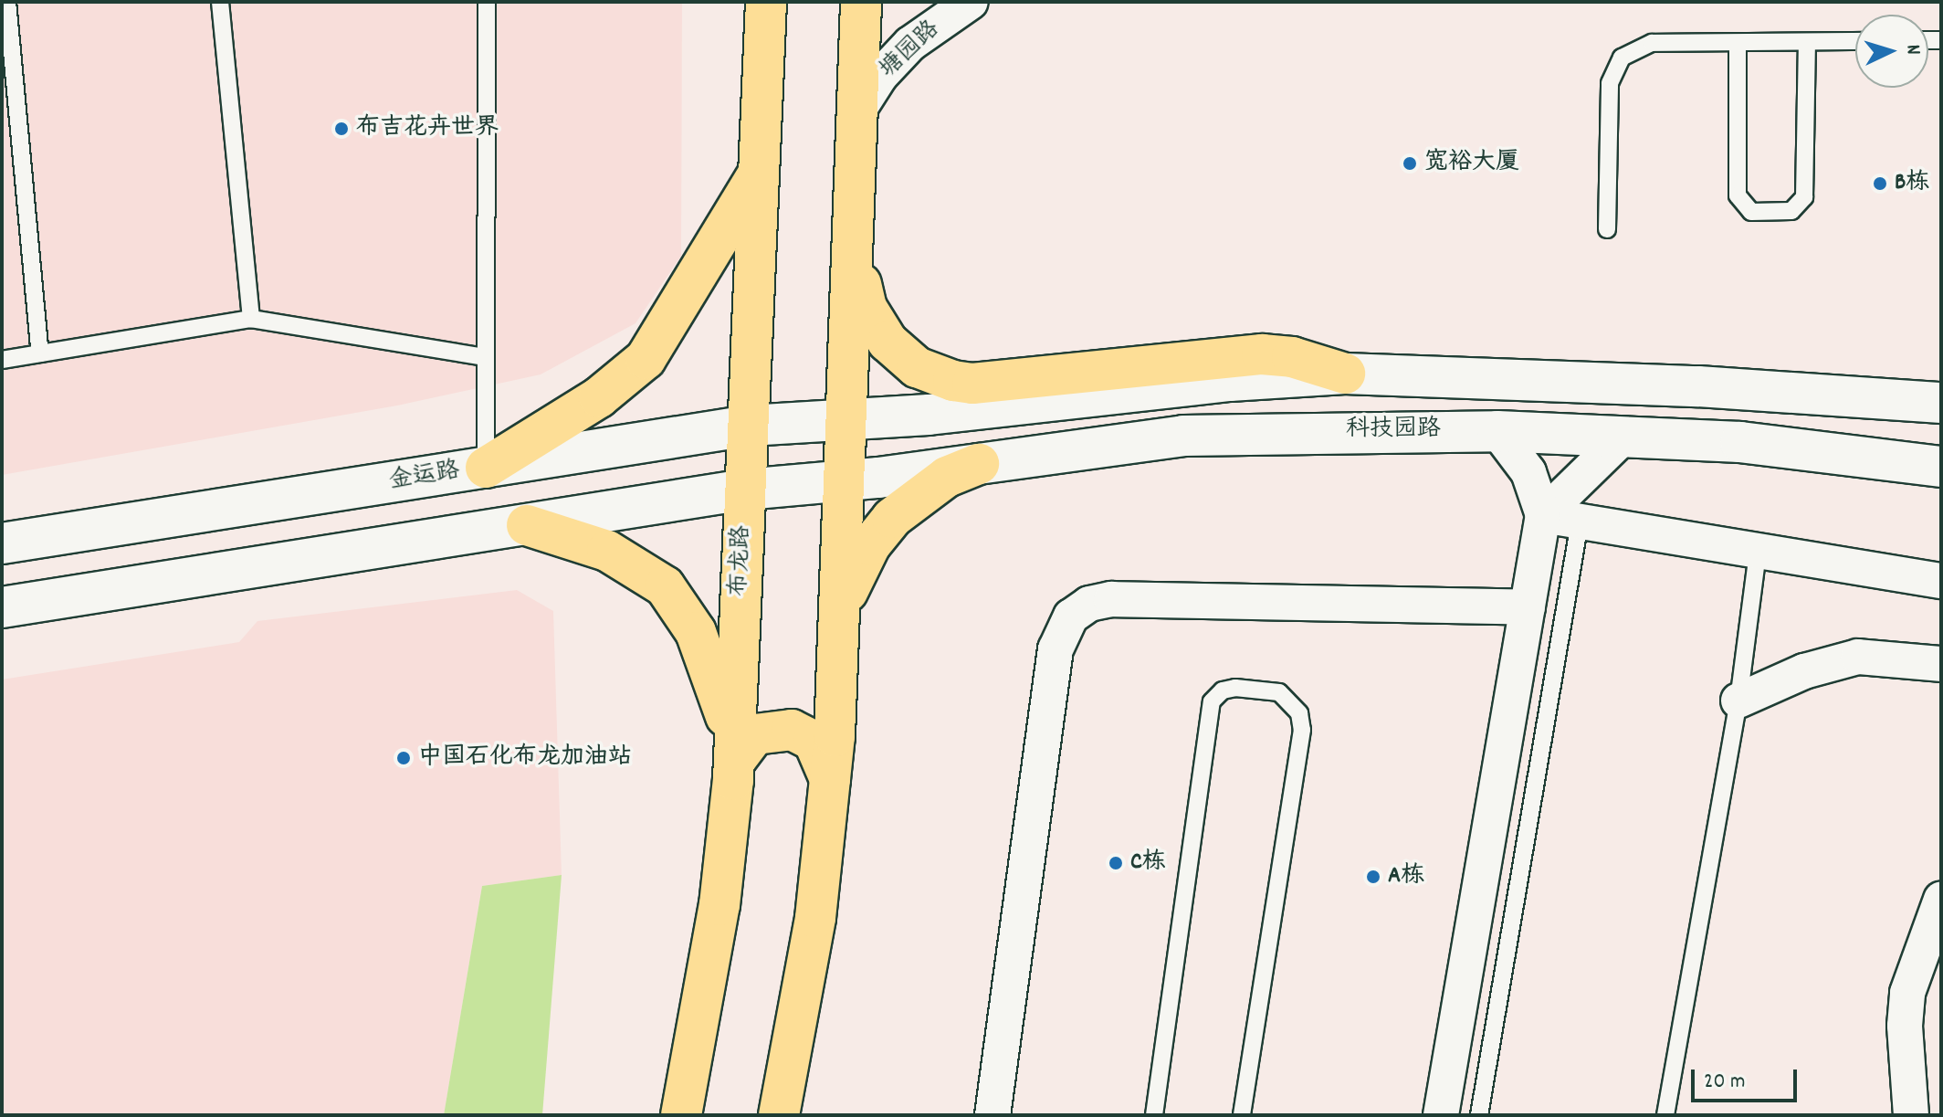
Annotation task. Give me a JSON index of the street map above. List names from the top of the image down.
{
  "streets": {
    "main road": ["科技园路", "金运路", "布龙路"],
    "street": ["塘园路"]
  },
  "crossings": [
    ["金运路", "布龙路"]
  ],
  "places": [
    "布吉花卉世界",
    "宽裕大厦",
    "B栋",
    "中国石化布龙加油站",
    "C栋",
    "A栋"
  ],
  "scale_bar": "20 m",
  "north": "right"
}
